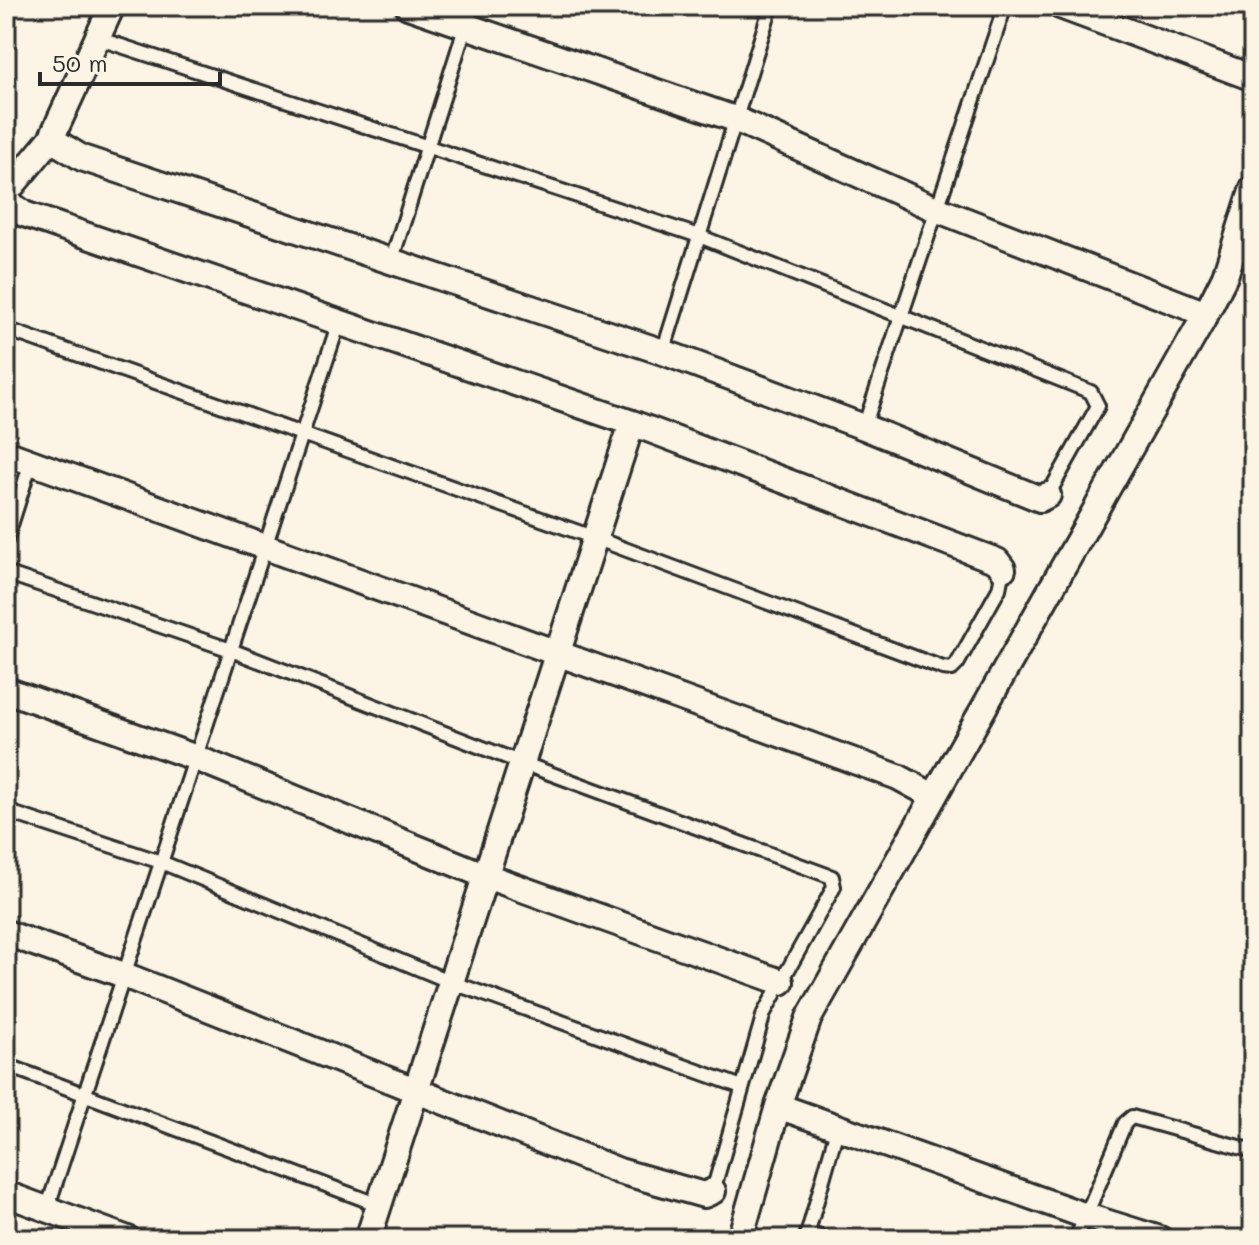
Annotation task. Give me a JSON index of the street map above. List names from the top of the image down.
{
  "scale_bar": "50 m"
}
